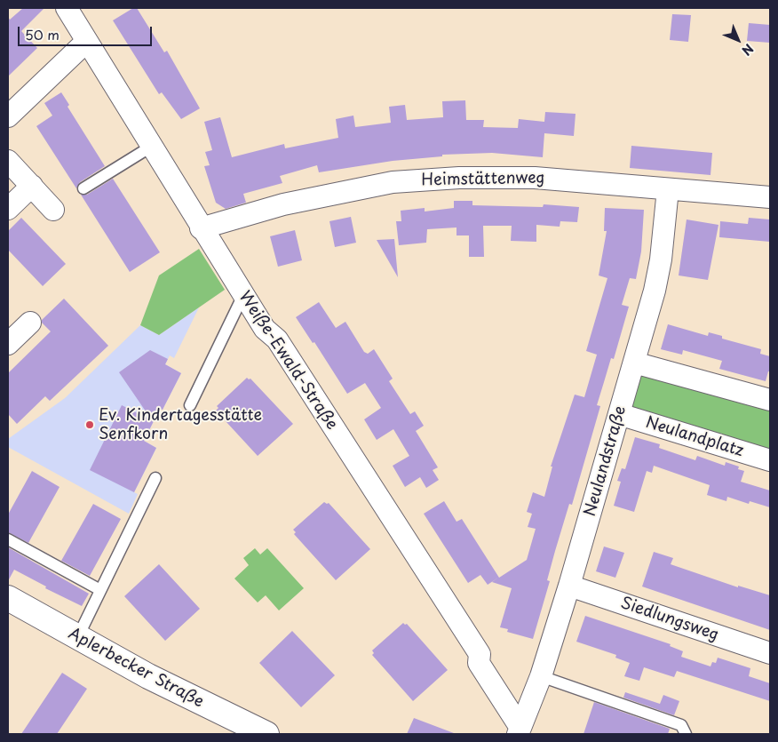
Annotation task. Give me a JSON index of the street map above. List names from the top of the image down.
{
  "streets": {
    "main road": ["Aplerbecker Straße"],
    "street": [
      "Heimstättenweg",
      "Weiße-Ewald-Straße",
      "Neulandplatz",
      "Neulandstraße",
      "Siedlungsweg"
    ]
  },
  "crossings": [
    ["Heimstättenweg", "Weiße-Ewald-Straße"],
    ["Heimstättenweg", "Neulandstraße"],
    ["Weiße-Ewald-Straße", "Neulandstraße"],
    ["Neulandplatz", "Neulandstraße"],
    ["Neulandstraße", "Siedlungsweg"]
  ],
  "places": ["Ev. Kindertagesstätte Senfkorn"],
  "scale_bar": "50 m",
  "north": "bottom right"
}
